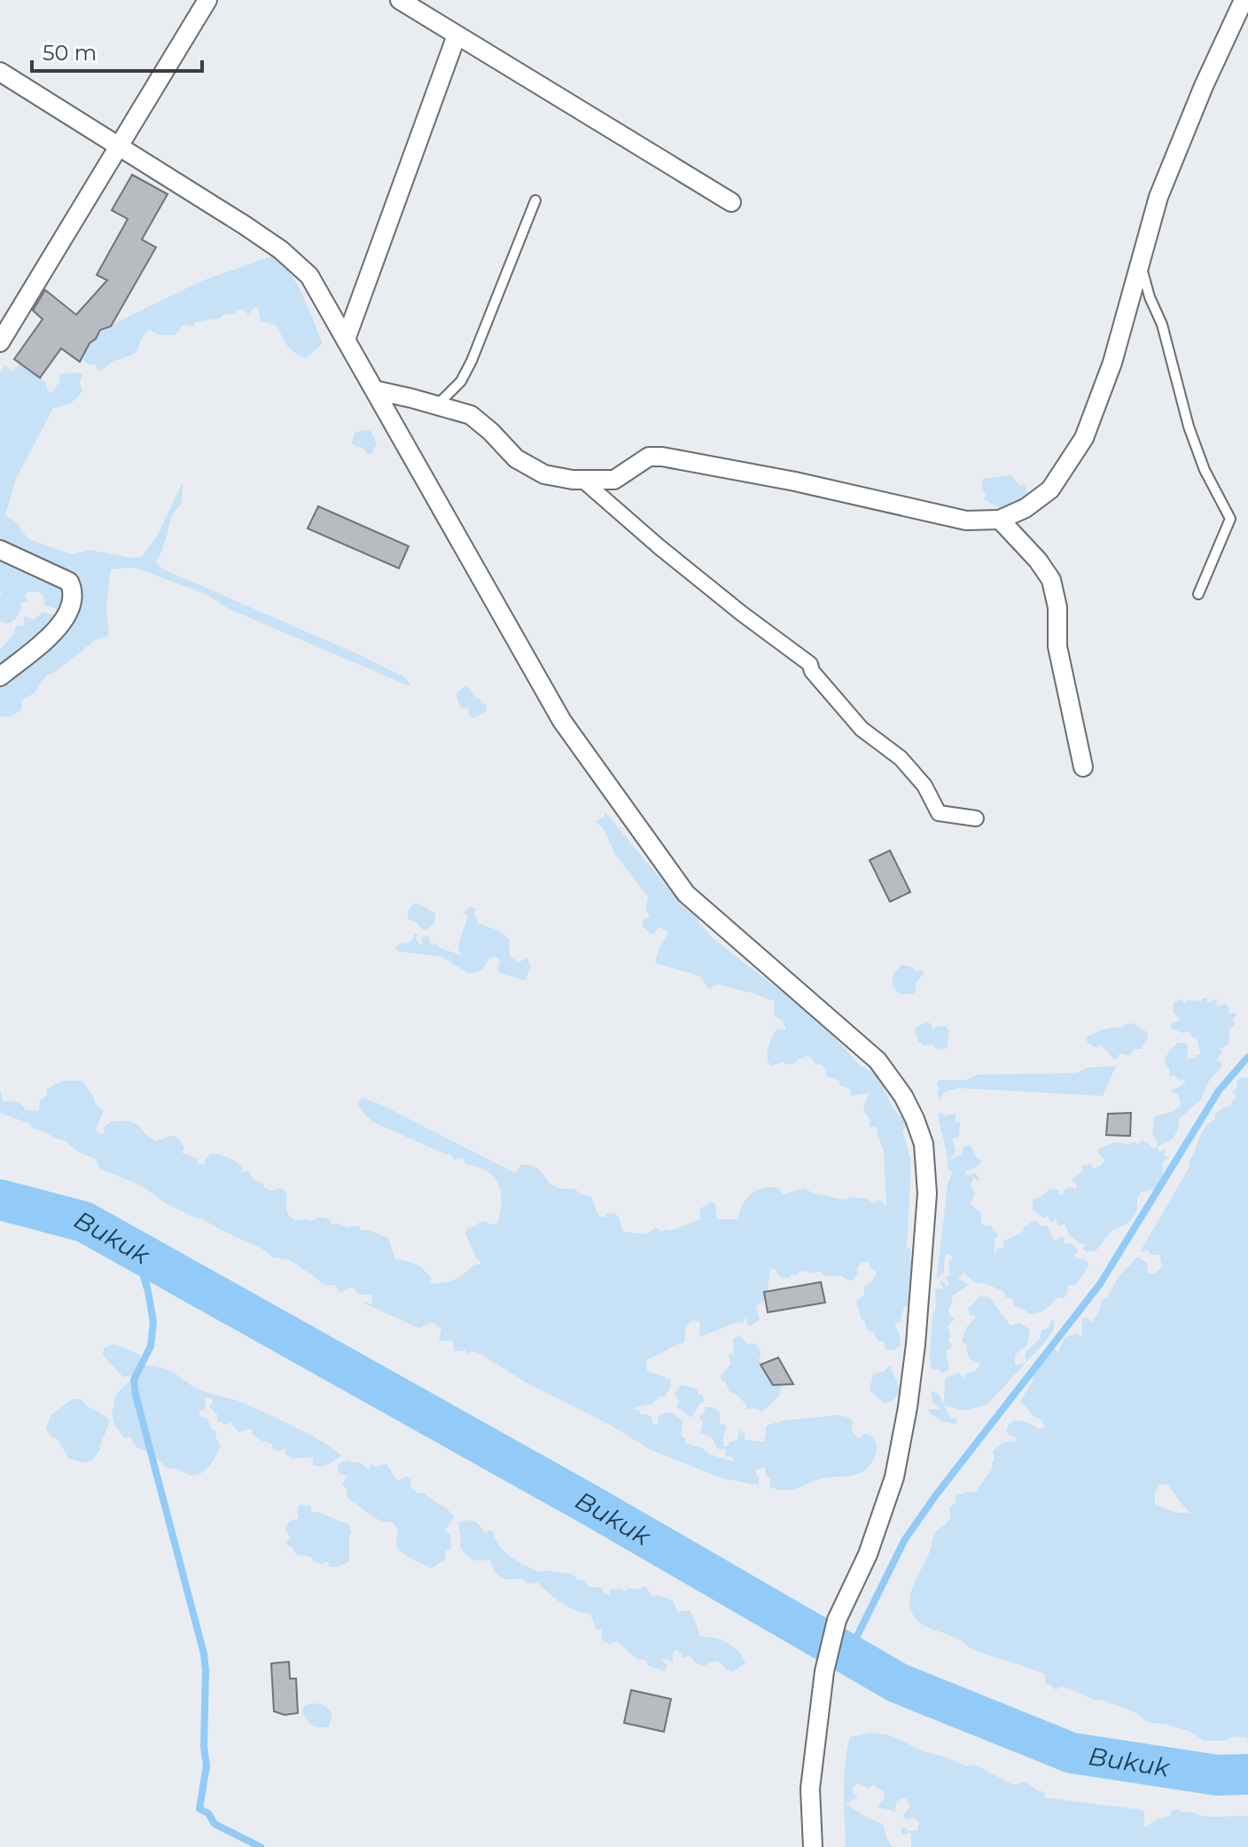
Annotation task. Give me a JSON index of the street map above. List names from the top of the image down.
{
  "water": ["Bukuk"],
  "scale_bar": "50 m"
}
